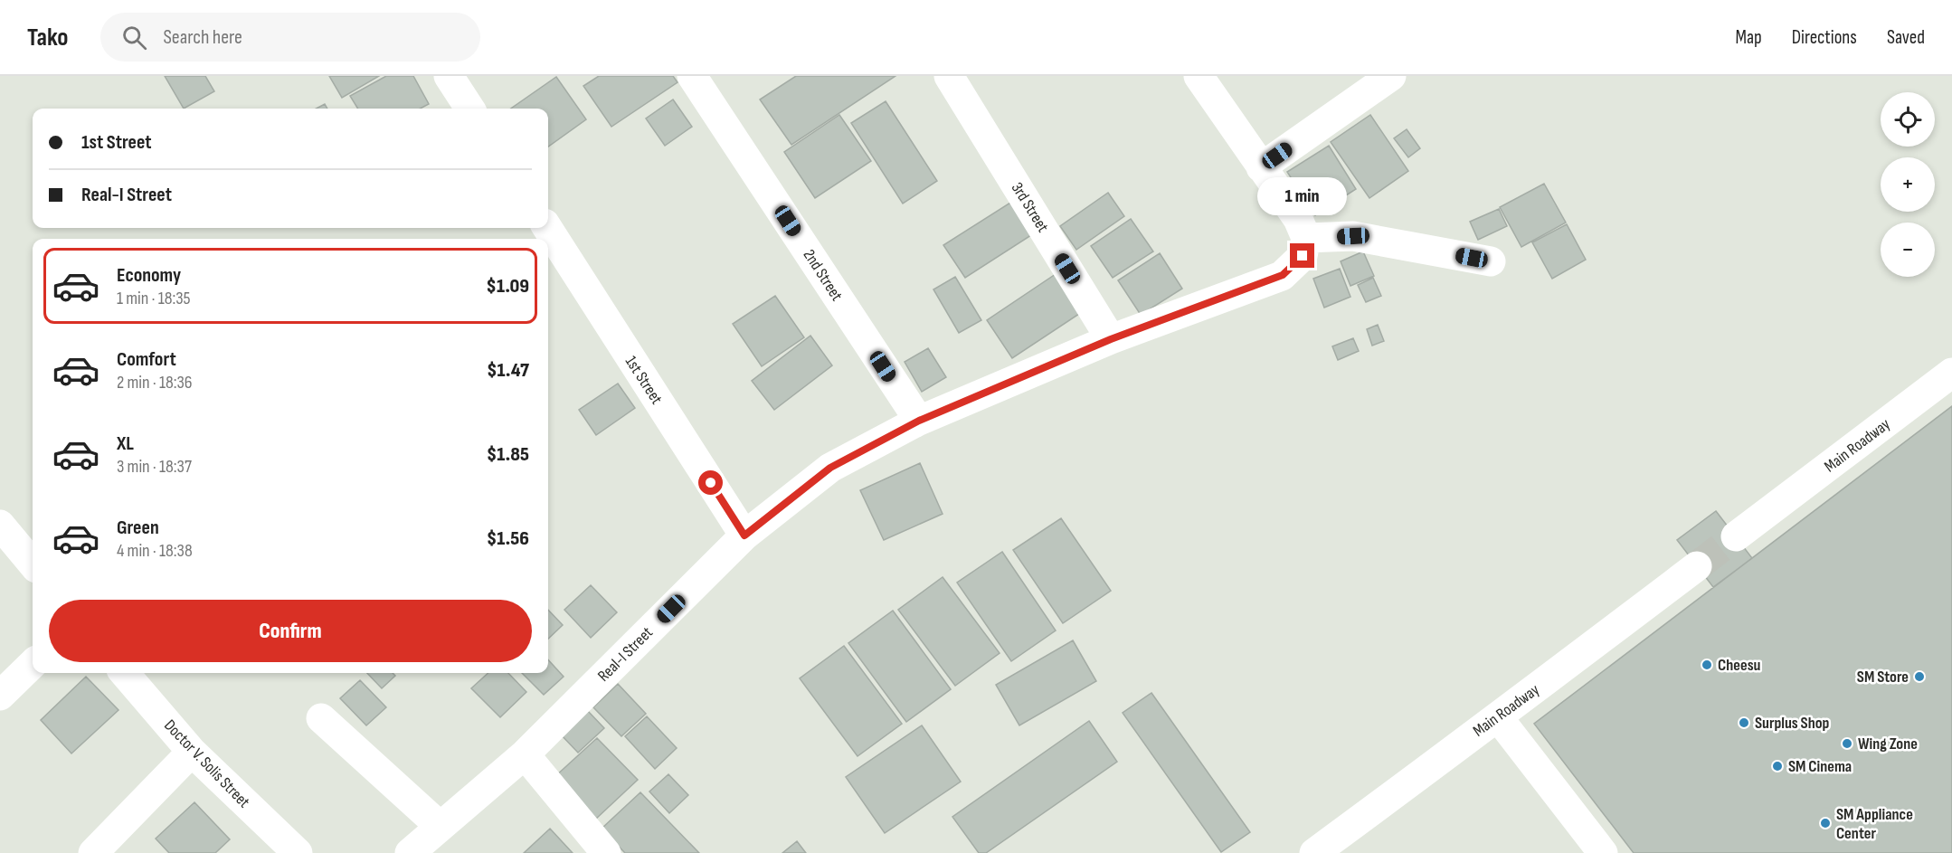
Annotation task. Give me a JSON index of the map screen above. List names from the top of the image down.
{
  "streets": {
    "street": [
      "3rd Street",
      "2nd Street",
      "1st Street",
      "Main Roadway",
      "Real-I Street",
      "Doctor V. Solis Street"
    ]
  },
  "crossings": [
    ["3rd Street", "Real-I Street"],
    ["2nd Street", "Real-I Street"],
    ["1st Street", "Real-I Street"]
  ],
  "places": [
    "Cheesu",
    "SM Store",
    "Surplus Shop",
    "Wing Zone",
    "SM Cinema",
    "SM Appliance Center"
  ],
  "page": {
    "header": "Tako",
    "search": "Search here",
    "nav": ["Map", "Directions", "Saved"],
    "map_buttons": ["+", "−"],
    "banner": ["1st Street", "Real-I Street"],
    "bubble": "1 min",
    "list": [
      {
        "name": "Economy",
        "note": "1 min · 18:35",
        "value": "$1.09"
      },
      {
        "name": "Comfort",
        "note": "2 min · 18:36",
        "value": "$1.47"
      },
      {
        "name": "XL",
        "note": "3 min · 18:37",
        "value": "$1.85"
      },
      {
        "name": "Green",
        "note": "4 min · 18:38",
        "value": "$1.56"
      }
    ],
    "buttons": "Confirm"
  }
}
